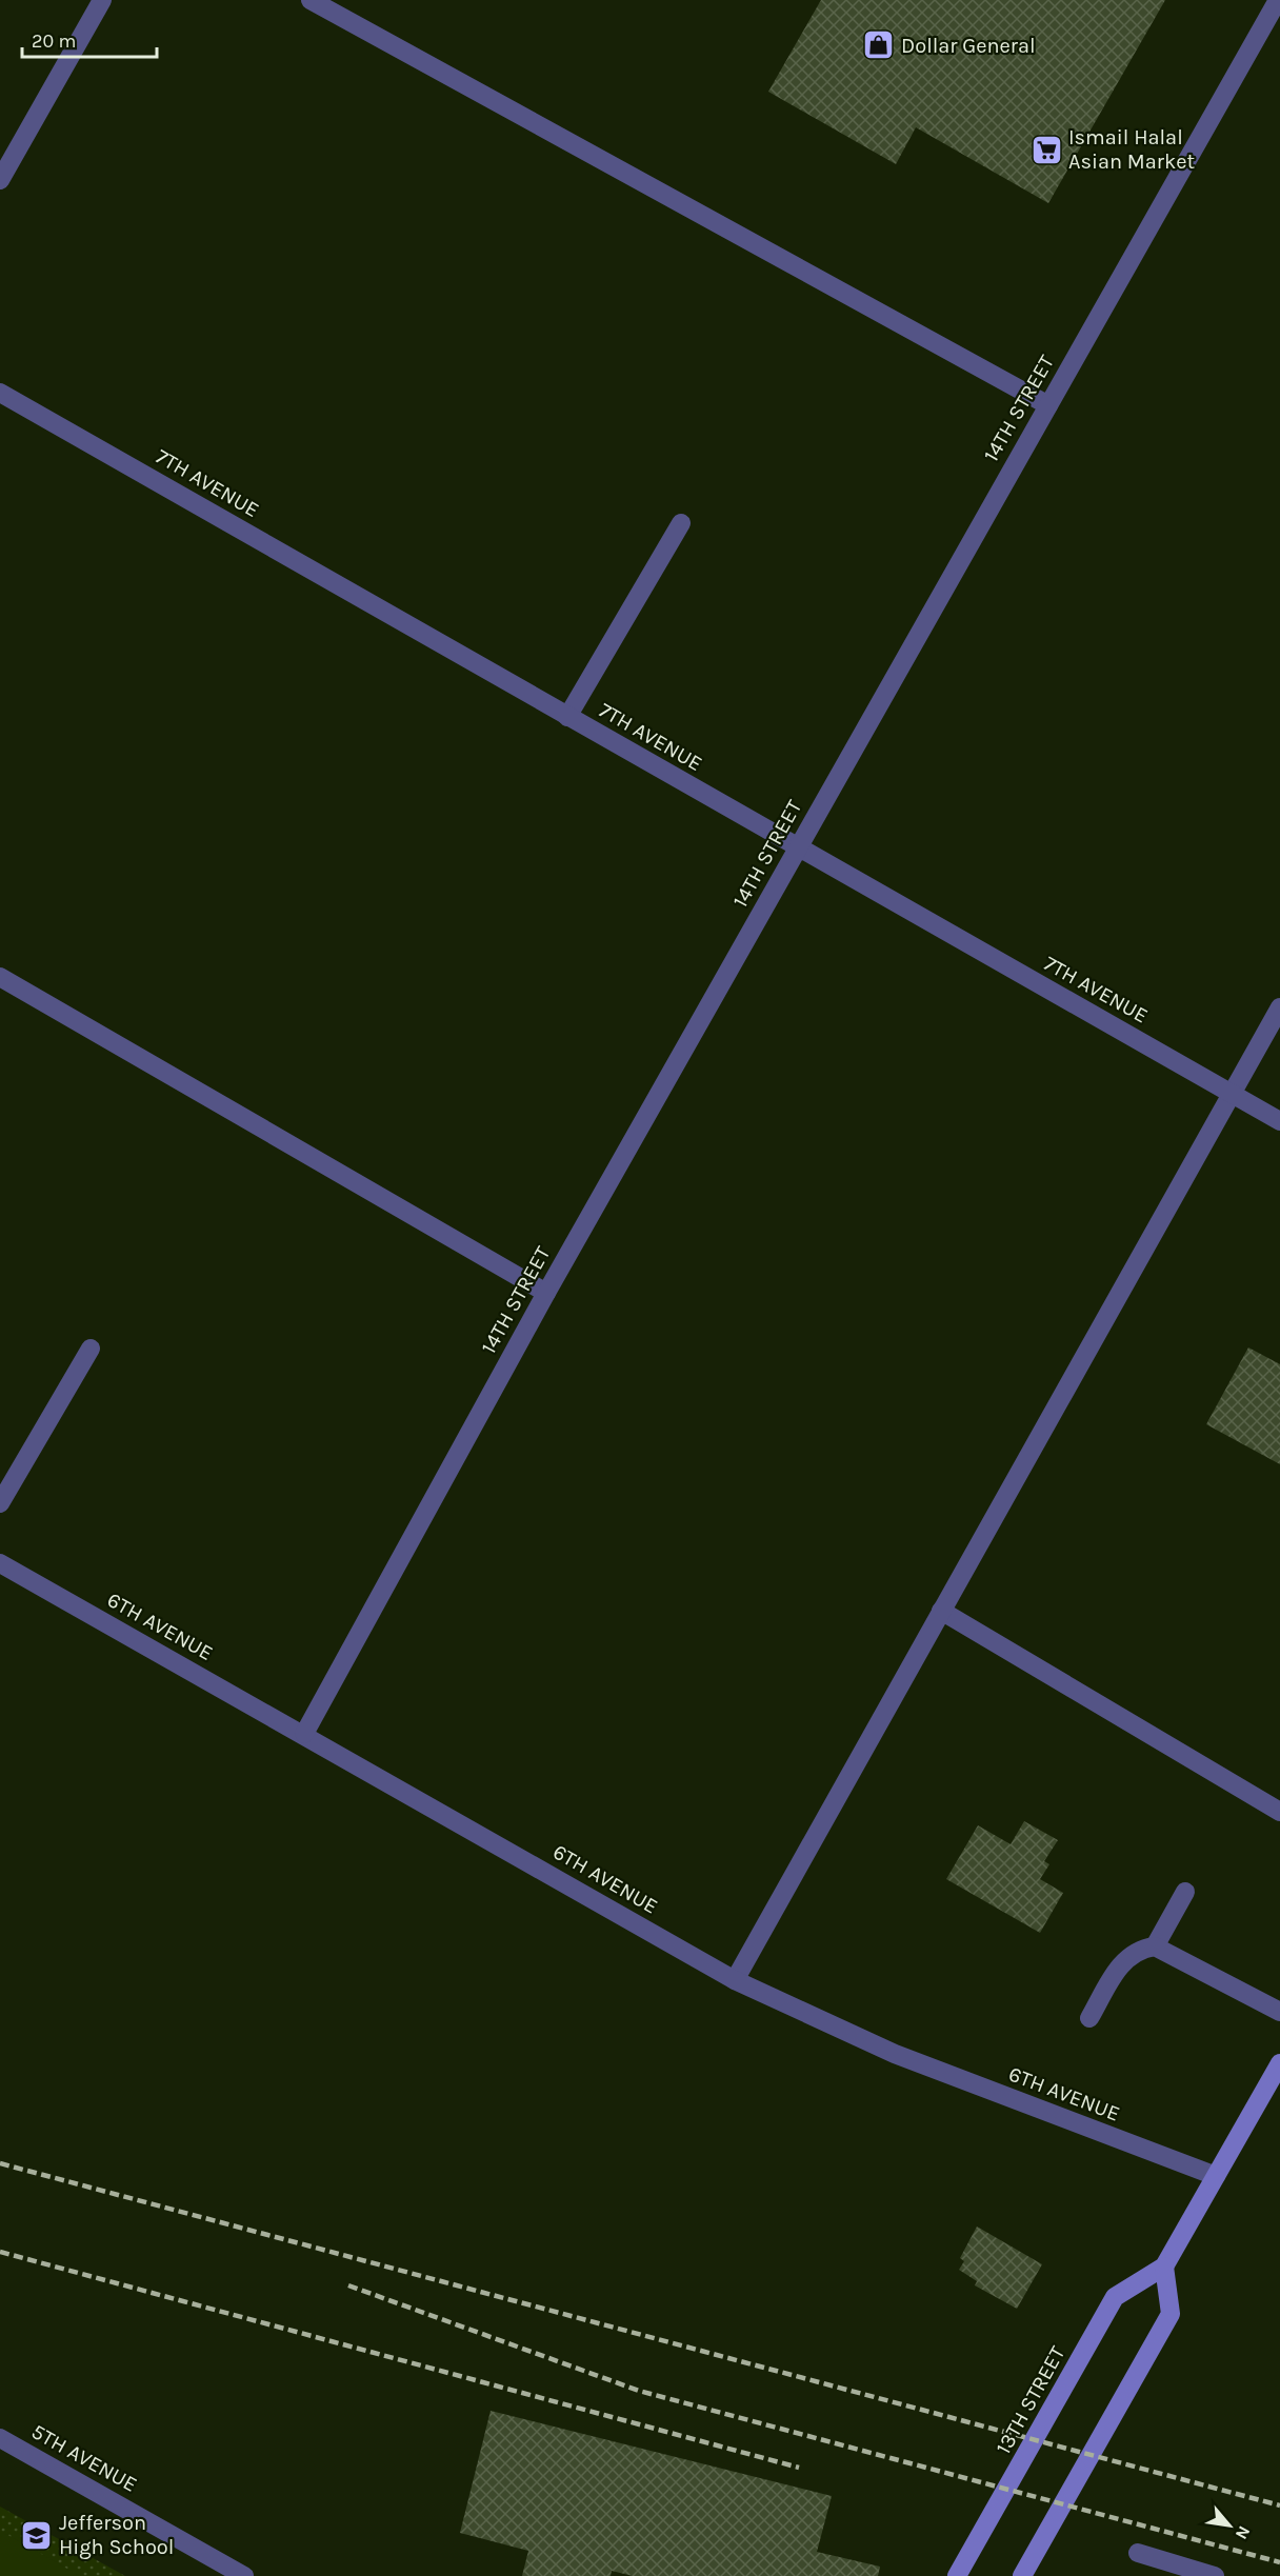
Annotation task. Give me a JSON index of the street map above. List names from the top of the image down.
{
  "streets": {
    "street": [
      "14TH STREET",
      "7TH AVENUE",
      "6TH AVENUE",
      "13TH STREET",
      "5TH AVENUE"
    ]
  },
  "crossings": [
    ["14TH STREET", "7TH AVENUE"],
    ["14TH STREET", "6TH AVENUE"],
    ["6TH AVENUE", "13TH STREET"]
  ],
  "places": {
    "shop": ["Dollar General"],
    "supermarket": ["Ismail Halal Asian Market"],
    "school or university": ["Jefferson High School"]
  },
  "scale_bar": "20 m",
  "north": "bottom right"
}
